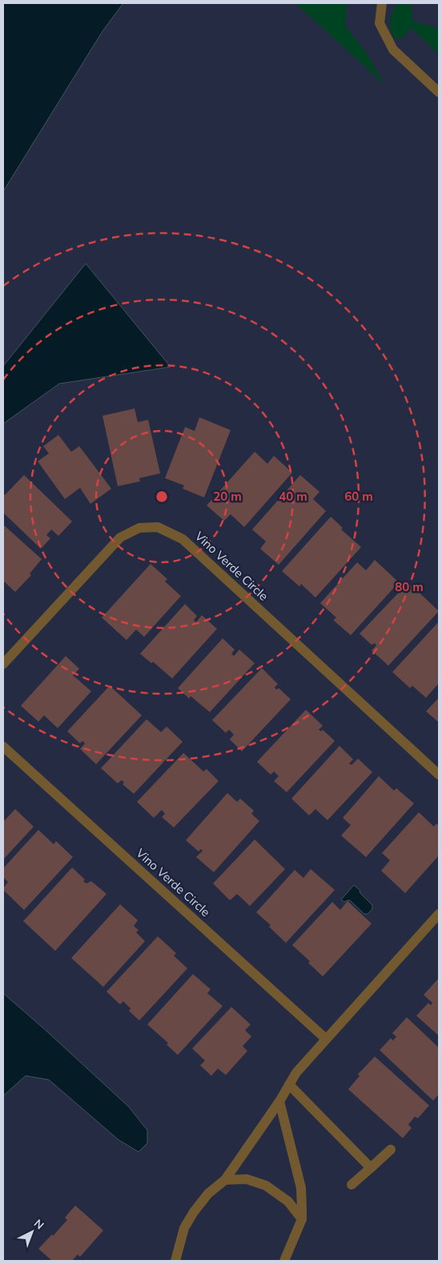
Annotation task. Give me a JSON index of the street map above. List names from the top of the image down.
{
  "streets": {
    "street": ["Vino Verde Circle"]
  },
  "north": "top right",
  "rings": [
    "20 m",
    "40 m",
    "60 m",
    "80 m"
  ]
}
